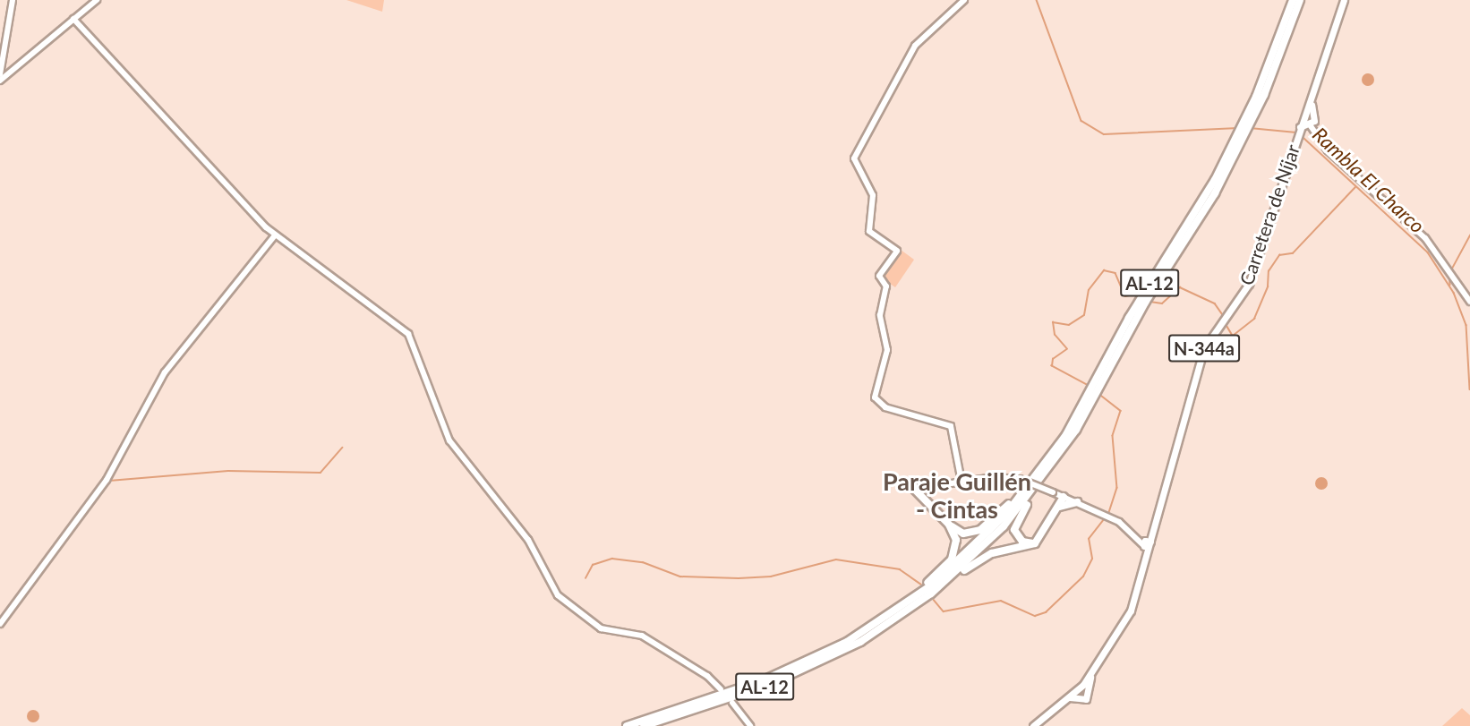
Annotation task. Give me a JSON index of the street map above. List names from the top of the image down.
{
  "streets": {
    "highway": ["AL-12"],
    "main road": ["Carretera de Níjar", "N-344a"]
  },
  "districts": ["Paraje Guillén - Cintas"],
  "water": ["Rambla El Charco"]
}
